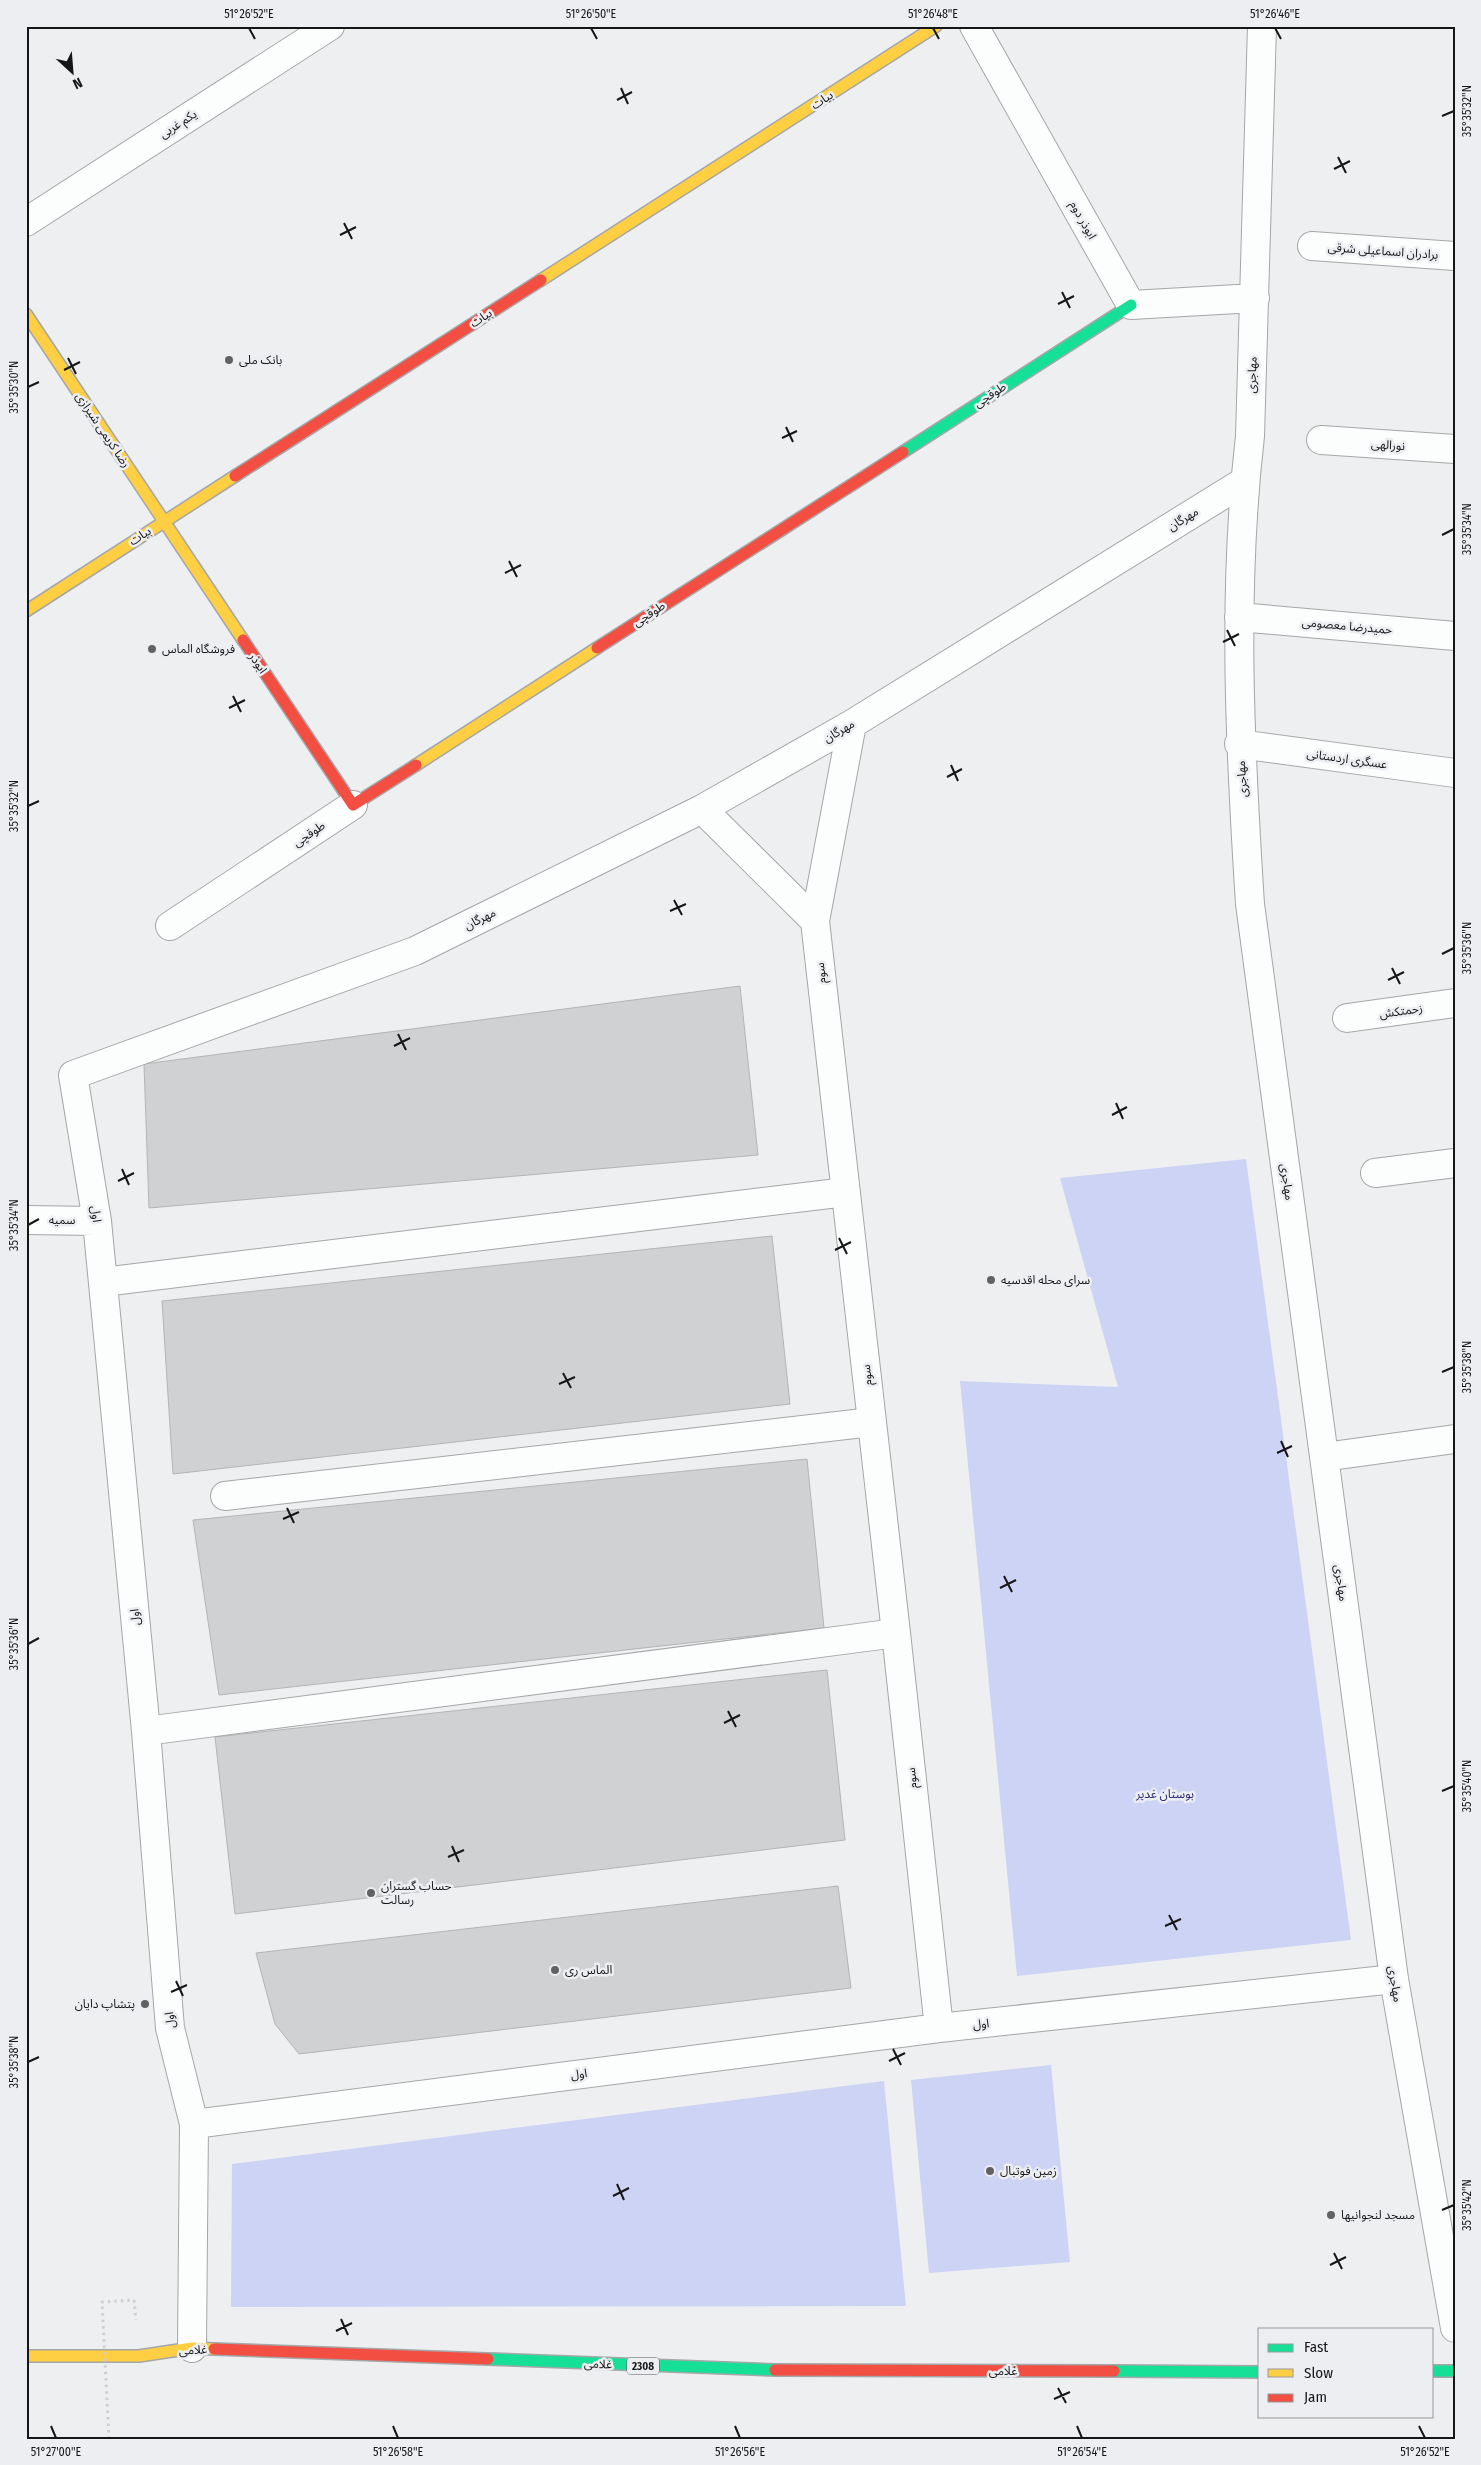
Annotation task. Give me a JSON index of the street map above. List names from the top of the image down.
{
  "streets": {
    "main road": [
      "بیات",
      "طوقچی",
      "رضا کریمی شیرازی",
      "ابوذر",
      "غلامی",
      "2308"
    ],
    "street": [
      "یکم غربی",
      "ابوذر دوم",
      "برادران اسماعیلی شرقی",
      "مهاجری",
      "نورالهی",
      "مهرگان",
      "حمیدرضا معصومی",
      "عسگری اردستانی",
      "سوم",
      "زحمتکش",
      "اول",
      "سمیه"
    ]
  },
  "crossings": [
    ["بیات", "رضا کریمی شیرازی"],
    ["بیات", "ابوذر"],
    ["ابوذر دوم", "طوقچی"],
    ["مهاجری", "مهرگان"],
    ["مهاجری", "حمیدرضا معصومی"],
    ["مهاجری", "عسگری اردستانی"],
    ["مهاجری", "اول"],
    ["طوقچی", "ابوذر"],
    ["رضا کریمی شیرازی", "ابوذر"],
    ["مهرگان", "سوم"],
    ["مهرگان", "اول"],
    ["سوم", "اول"],
    ["اول", "سمیه"]
  ],
  "parks": ["بوستان غدیر"],
  "places": [
    "بانک ملی",
    "فروشگاه الماس",
    "سرای محله اقدسیه",
    "حساب گستران رسالت",
    "الماس ری",
    "پتشاپ دایان",
    "زمین فوتبال",
    "مسجد لنجوانیها"
  ],
  "legend": ["Fast", "Slow", "Jam"],
  "north": "bottom right",
  "coordinates": [
    "51°26'52\"E",
    "51°26'50\"E",
    "51°26'48\"E",
    "51°26'46\"E",
    "35°35'32\"N",
    "35°35'30\"N",
    "35°35'34\"N",
    "35°35'36\"N",
    "35°35'38\"N",
    "35°35'40\"N",
    "35°35'42\"N",
    "51°27'00\"E",
    "51°26'58\"E",
    "51°26'56\"E",
    "51°26'54\"E"
  ]
}
